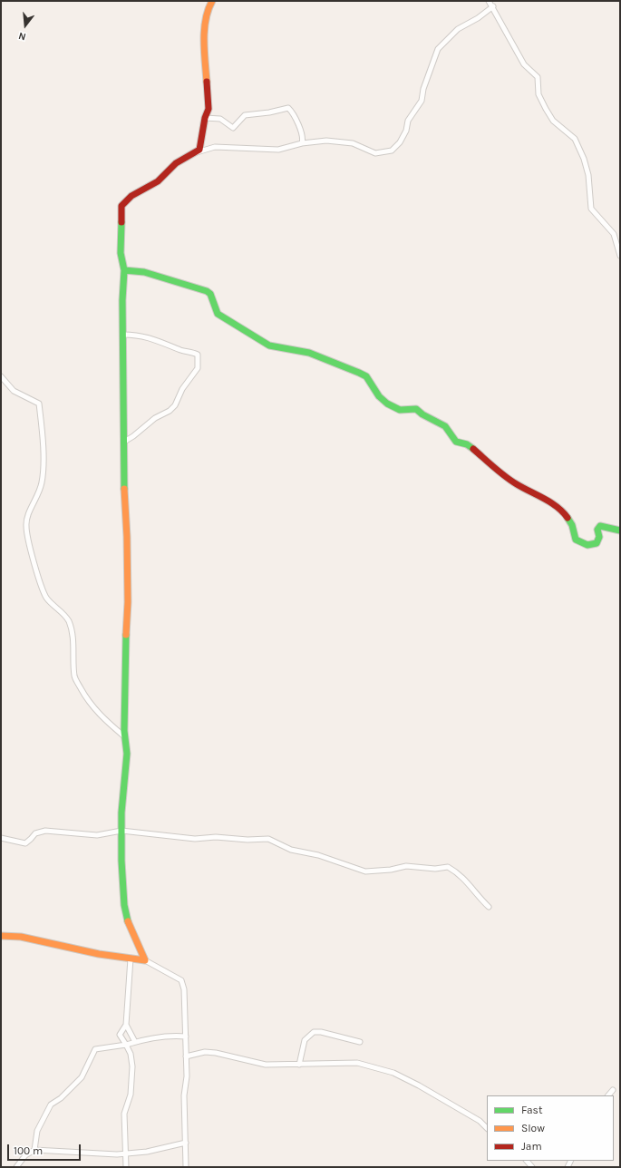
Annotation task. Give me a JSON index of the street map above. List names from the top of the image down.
{
  "legend": ["Fast", "Slow", "Jam"],
  "scale_bar": "100 m",
  "north": "bottom"
}
